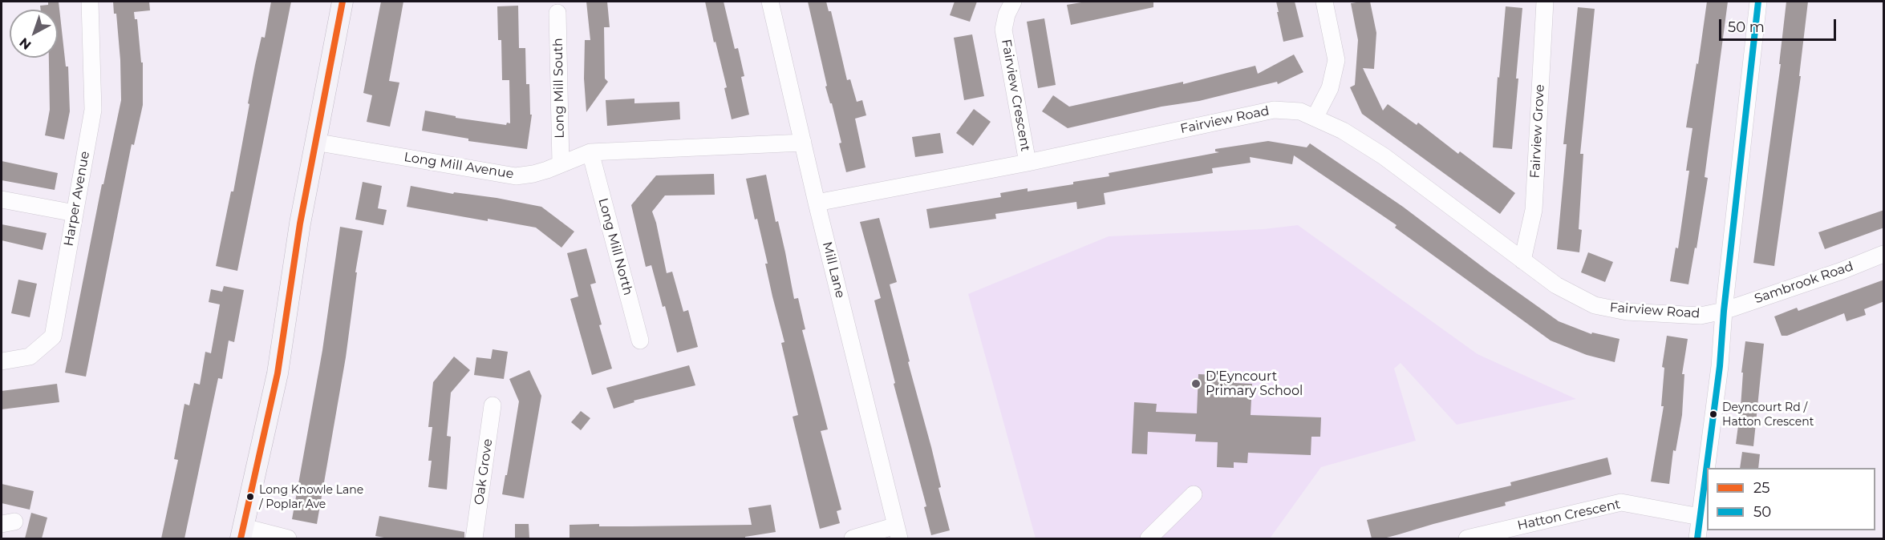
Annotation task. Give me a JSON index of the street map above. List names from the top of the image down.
{
  "streets": {
    "street": [
      "Long Mill South",
      "Fairview Crescent",
      "Fairview Road",
      "Fairview Grove",
      "Long Mill Avenue",
      "Harper Avenue",
      "Long Mill North",
      "Mill Lane",
      "Sambrook Road",
      "Oak Grove",
      "Hatton Crescent"
    ]
  },
  "crossings": [
    ["Long Mill South", "Long Mill Avenue"],
    ["Fairview Crescent", "Fairview Road"],
    ["Fairview Road", "Fairview Grove"],
    ["Fairview Road", "Mill Lane"],
    ["Fairview Road", "Sambrook Road"],
    ["Long Mill Avenue", "Long Mill North"],
    ["Long Mill Avenue", "Mill Lane"]
  ],
  "places": ["D'Eyncourt Primary School", "Deyncourt Rd / Hatton Crescent", "Long Knowle Lane / Poplar Ave"],
  "lines": ["transit line 25", "transit line 50"],
  "legend": ["25", "50"],
  "scale_bar": "50 m",
  "north": "bottom left"
}
